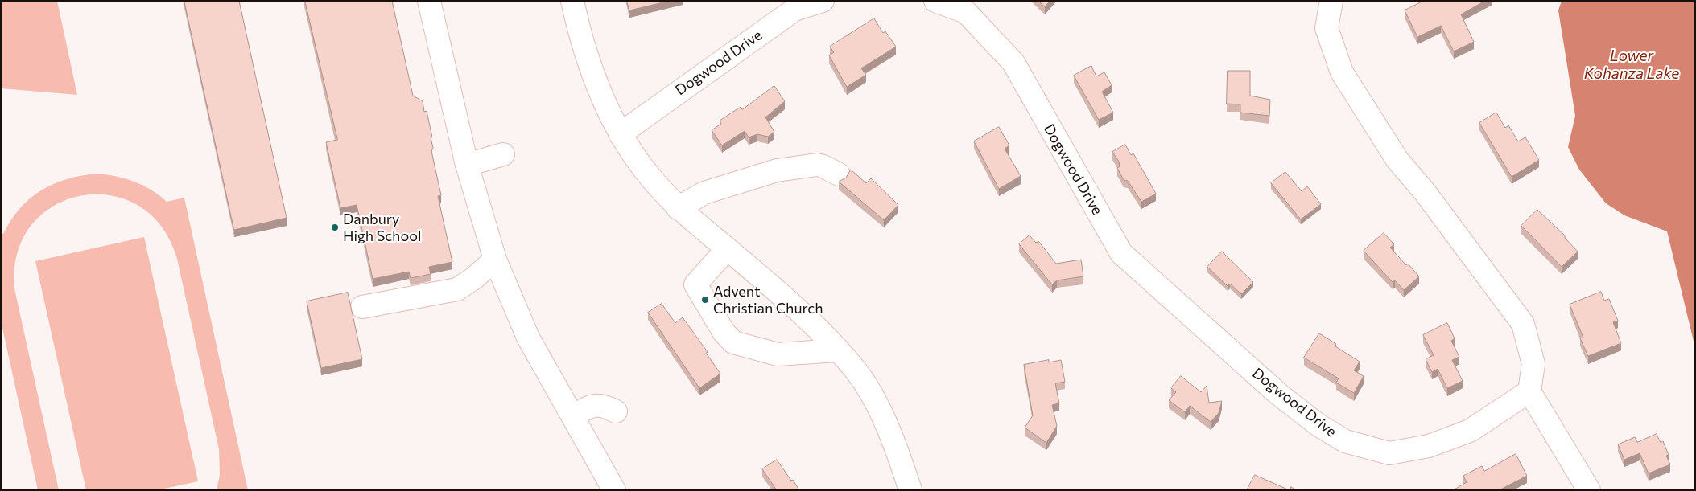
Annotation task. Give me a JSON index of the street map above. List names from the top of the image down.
{
  "streets": {
    "street": ["Dogwood Drive"]
  },
  "water": ["Lower Kohanza Lake"],
  "places": ["Danbury High School", "Advent Christian Church"]
}
